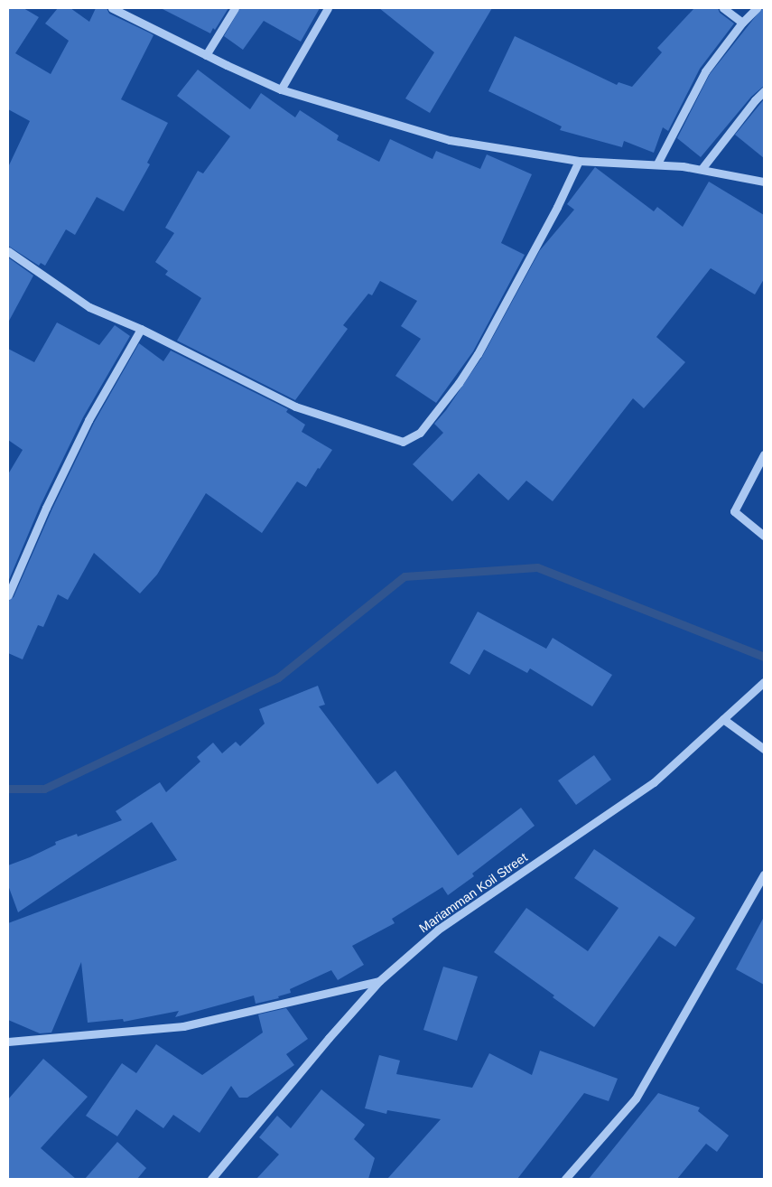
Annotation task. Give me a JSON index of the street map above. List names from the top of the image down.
{
  "streets": {
    "street": ["Mariamman Koil Street"]
  }
}
